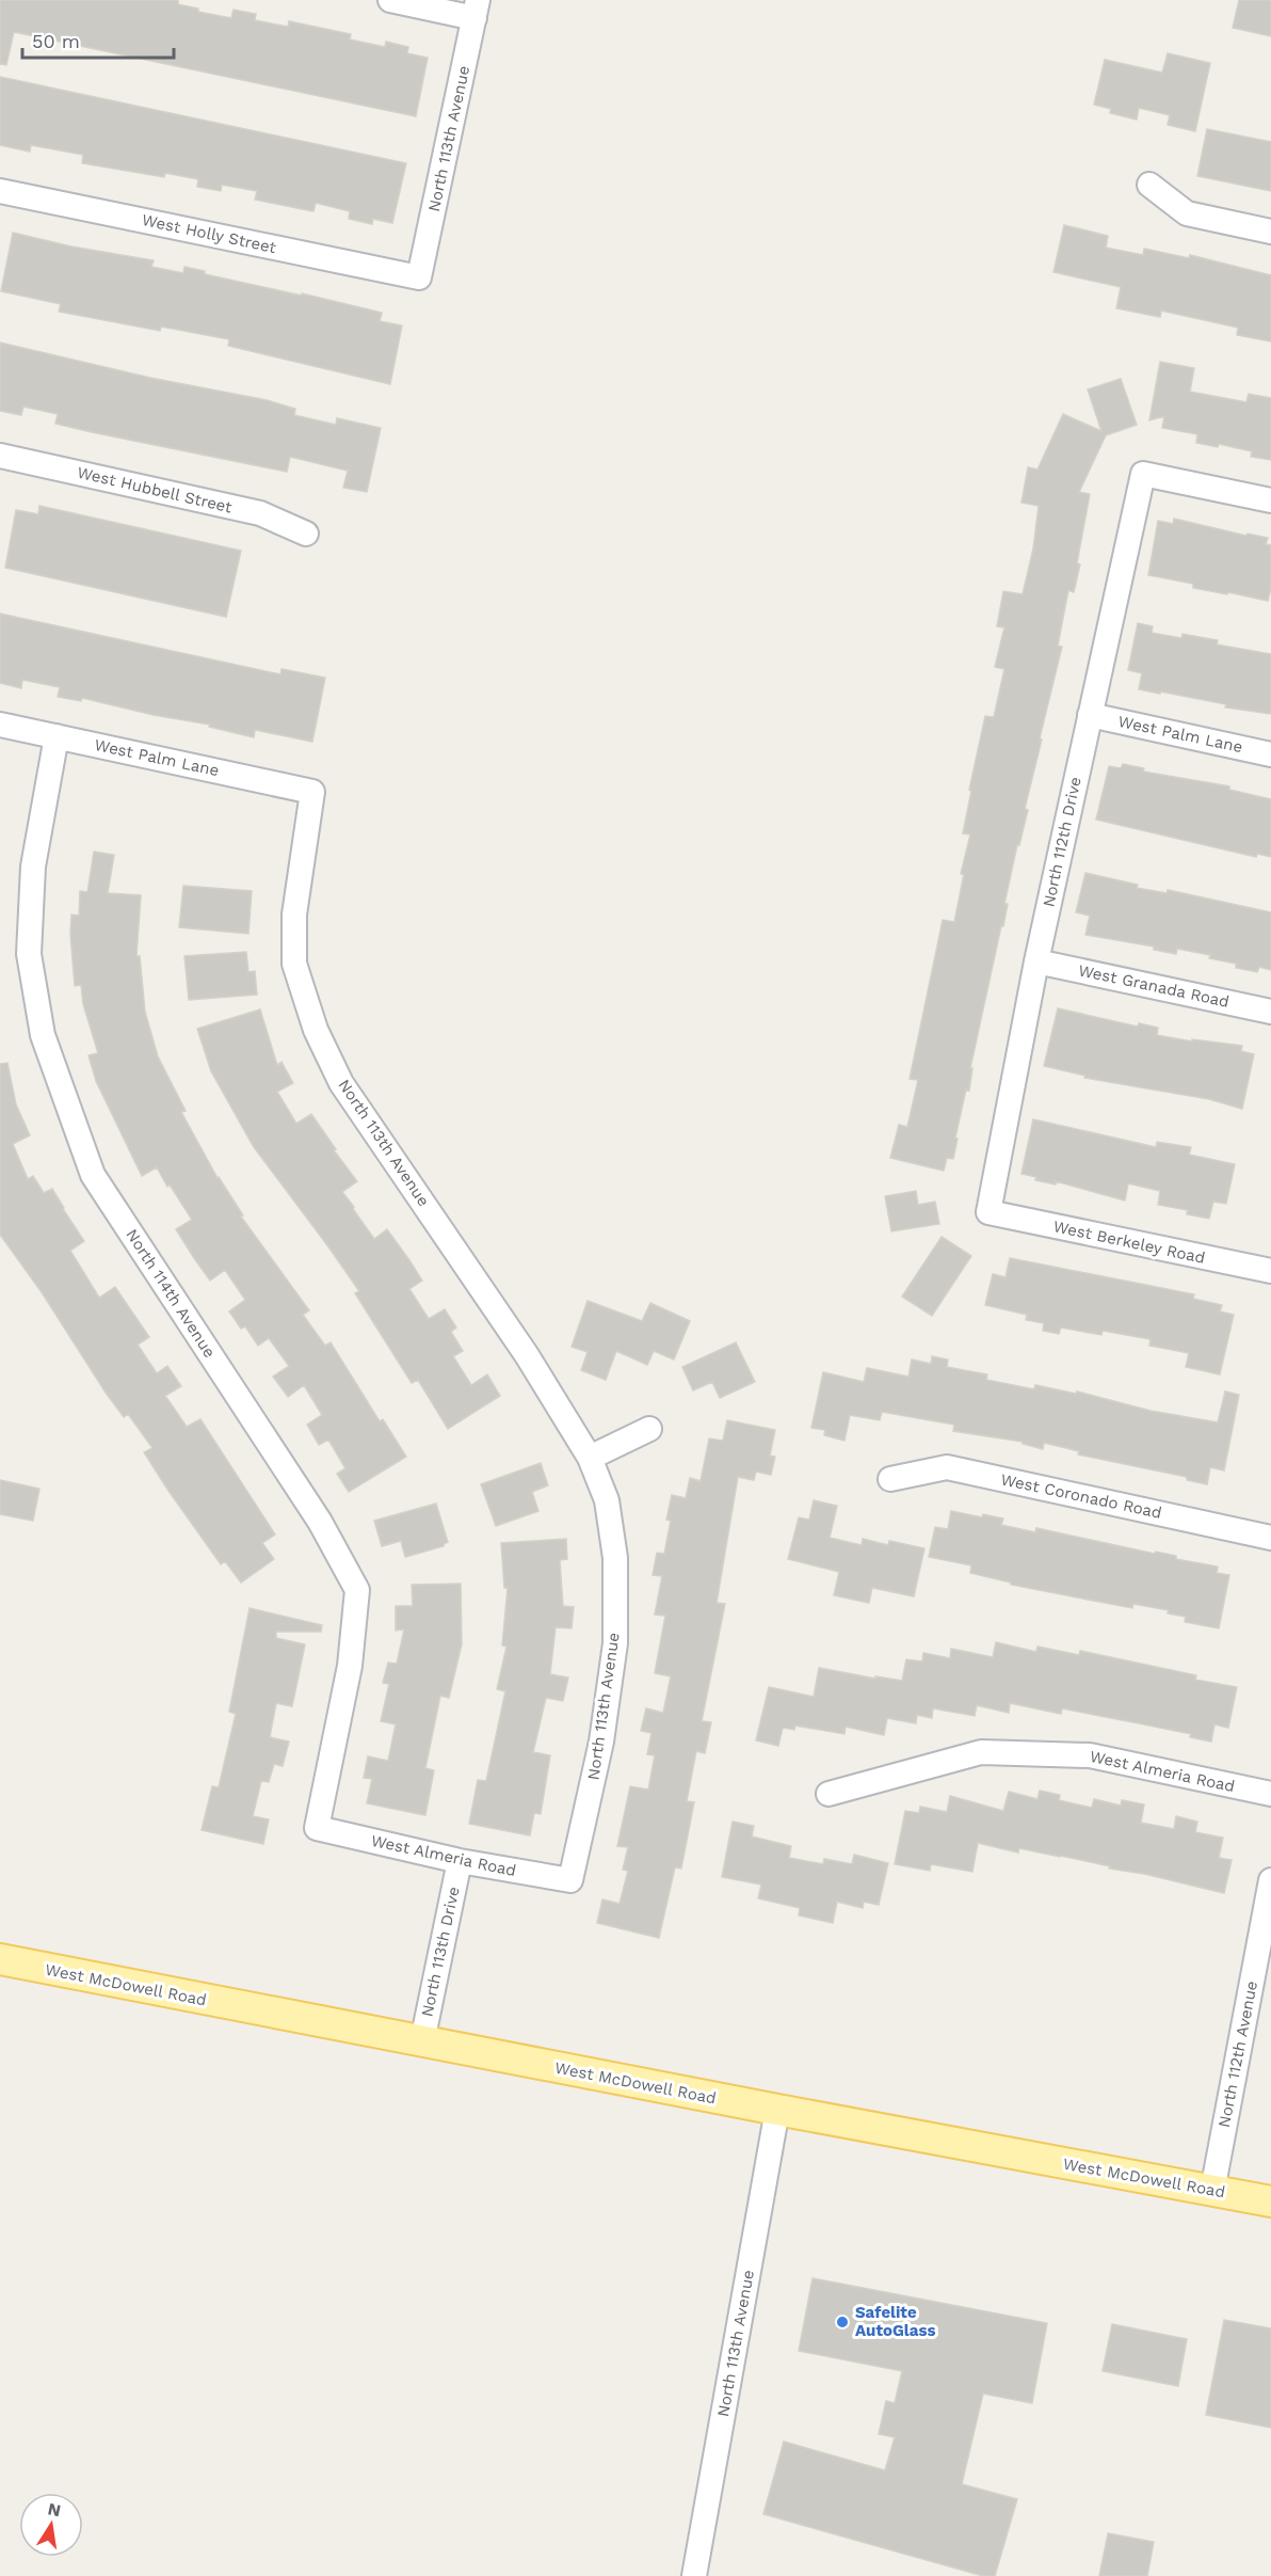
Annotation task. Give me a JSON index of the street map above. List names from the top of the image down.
{
  "streets": {
    "main road": ["West McDowell Road"],
    "street": [
      "North 113th Avenue",
      "West Holly Street",
      "West Hubbell Street",
      "West Palm Lane",
      "North 112th Drive",
      "West Granada Road",
      "West Berkeley Road",
      "North 114th Avenue",
      "West Coronado Road",
      "West Almeria Road",
      "North 113th Drive",
      "North 112th Avenue"
    ]
  },
  "crossings": [
    ["North 113th Avenue", "West Holly Street"],
    ["North 113th Avenue", "West Palm Lane"],
    ["North 113th Avenue", "West Almeria Road"],
    ["North 113th Avenue", "West McDowell Road"],
    ["West Palm Lane", "North 112th Drive"],
    ["West Palm Lane", "North 114th Avenue"],
    ["North 112th Drive", "West Granada Road"],
    ["North 112th Drive", "West Berkeley Road"],
    ["North 114th Avenue", "West Almeria Road"],
    ["West Almeria Road", "North 113th Drive"],
    ["North 113th Drive", "West McDowell Road"],
    ["West McDowell Road", "North 112th Avenue"]
  ],
  "places": ["Safelite AutoGlass"],
  "scale_bar": "50 m",
  "north": "top"
}
